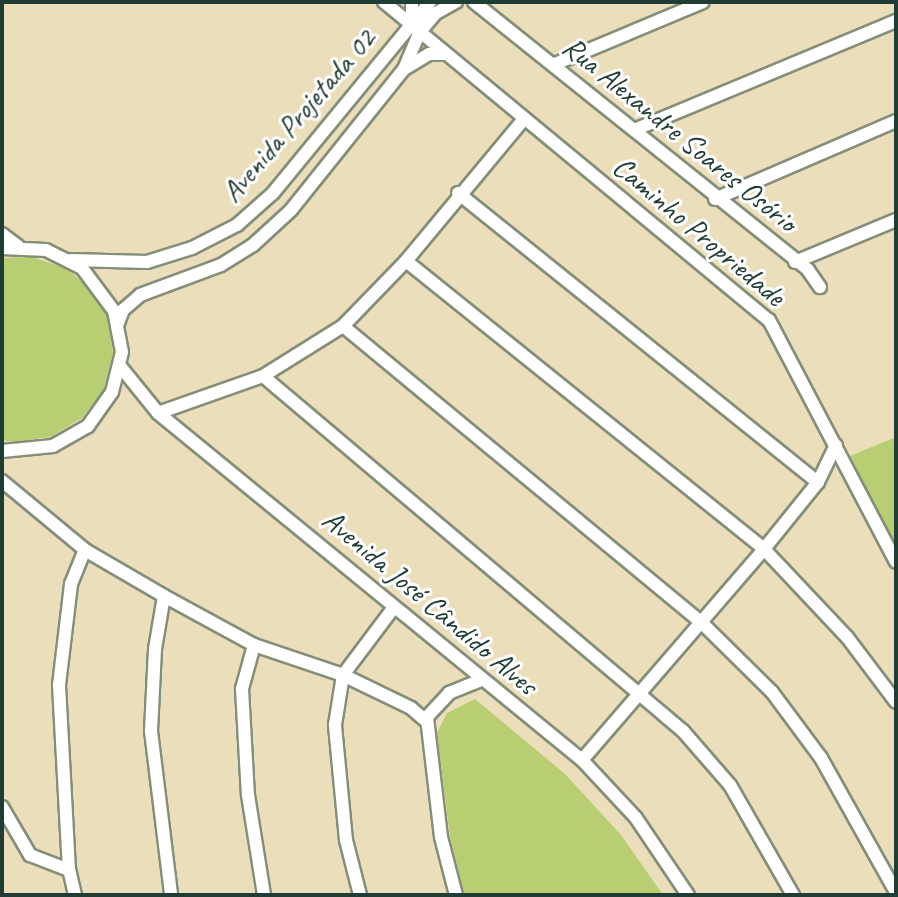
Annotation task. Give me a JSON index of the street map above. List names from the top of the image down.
{
  "streets": {
    "street": [
      "Avenida Projetada 02",
      "Rua Alexandre Soares Osório",
      "Caminho Propriedade",
      "Avenida José Cândido Alves"
    ]
  },
  "crossings": [
    ["Avenida Projetada 02", "Caminho Propriedade"]
  ]
}
